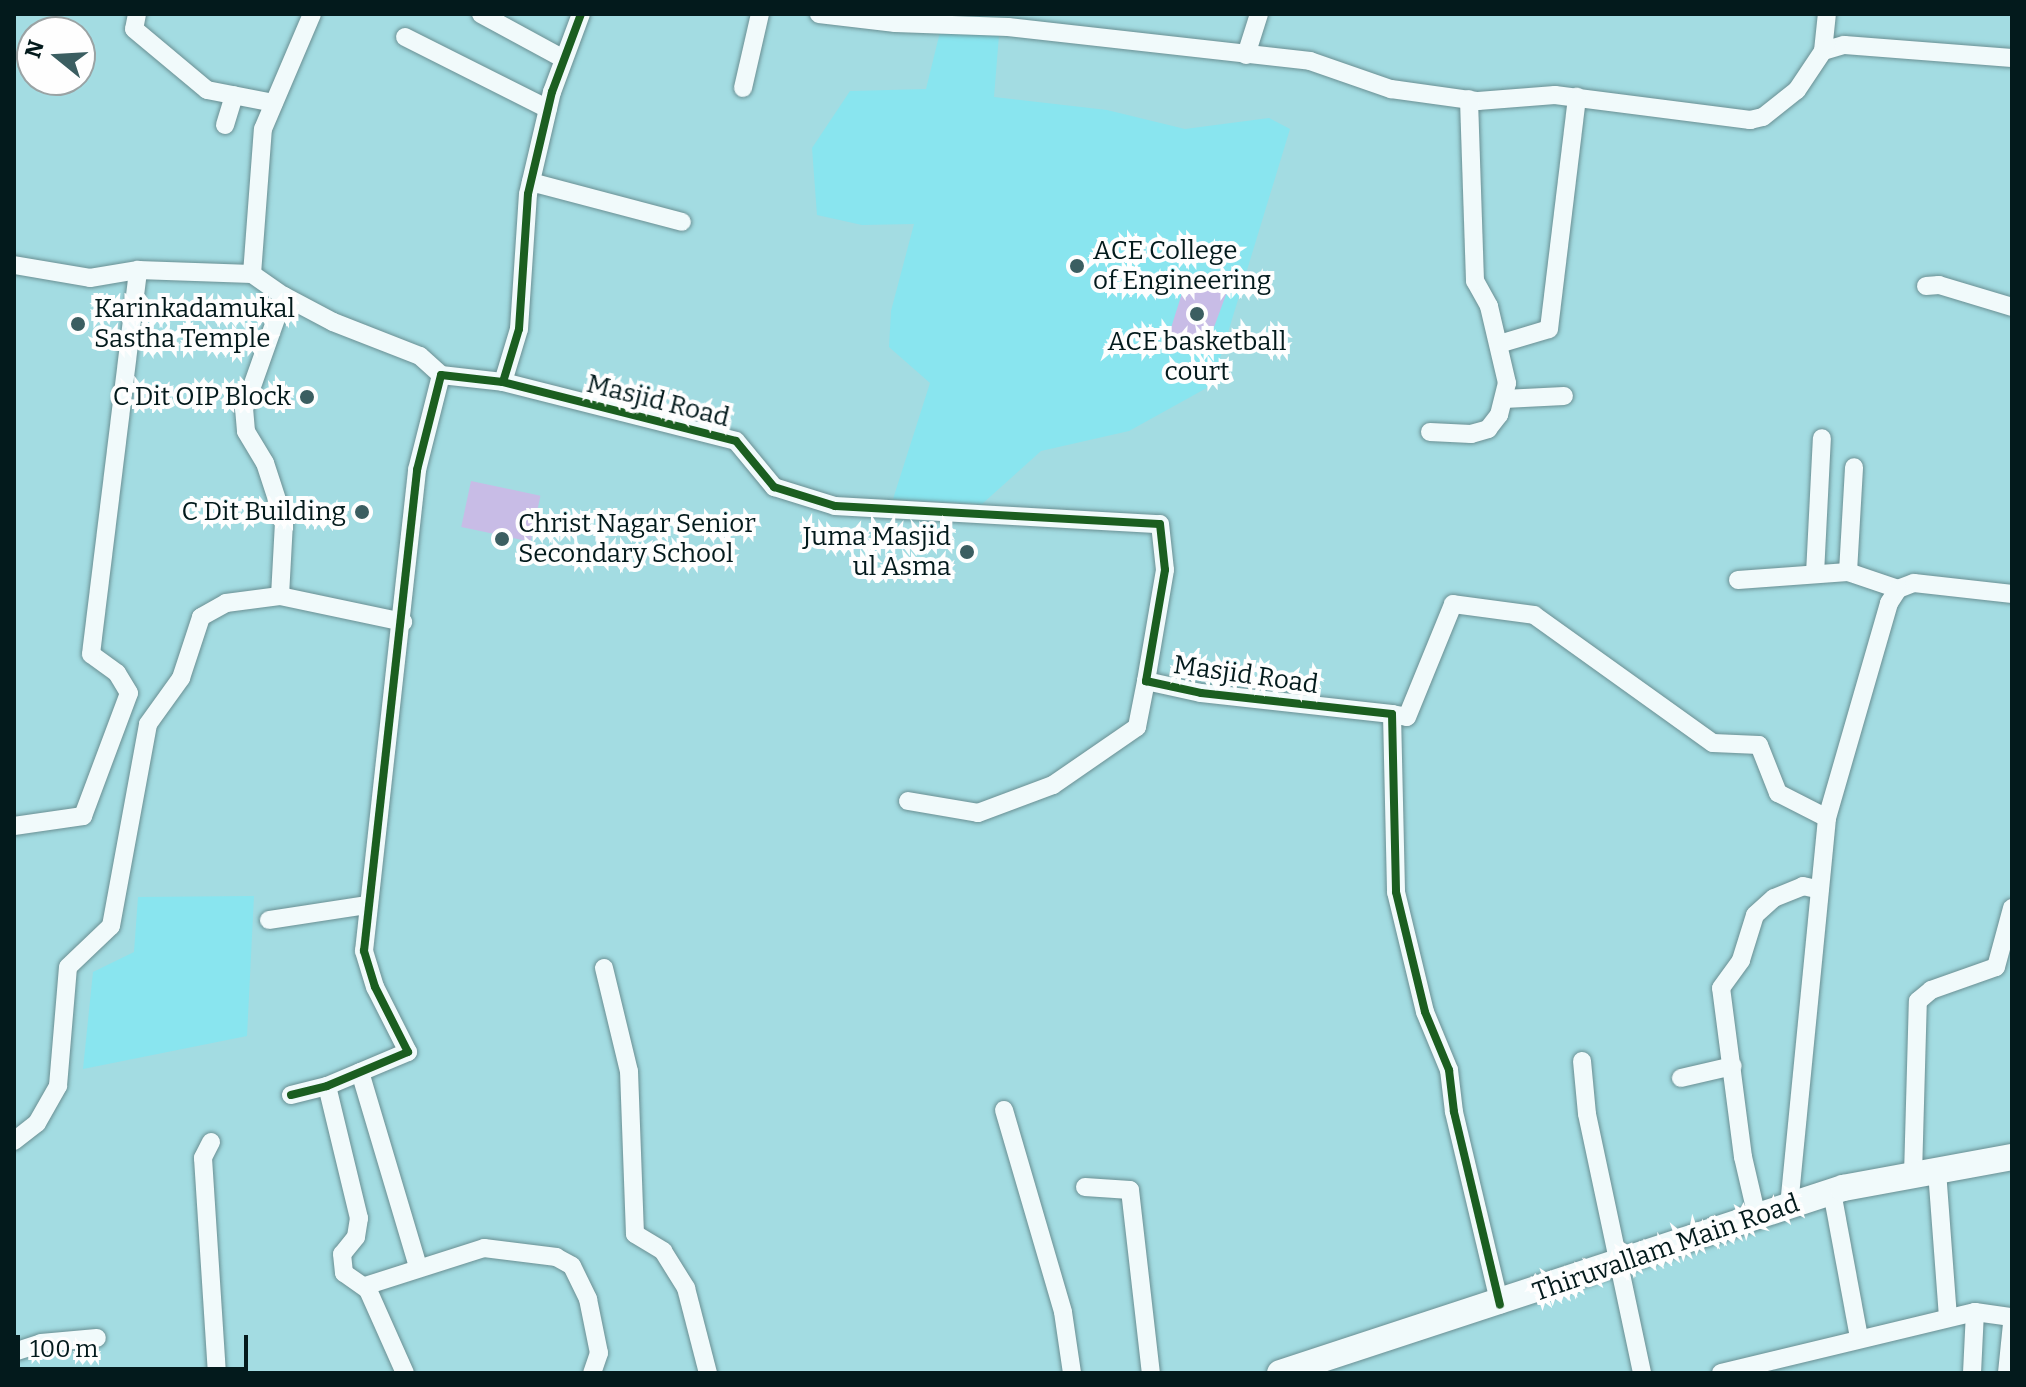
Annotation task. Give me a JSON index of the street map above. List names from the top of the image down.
{
  "streets": {
    "main road": ["Thiruvallam Main Road"],
    "street": ["Masjid Road"]
  },
  "places": [
    "ACE College of Engineering",
    "ACE basketball court",
    "Karinkadamukal Sastha Temple",
    "C Dit OIP Block",
    "C Dit Building",
    "Christ Nagar Senior Secondary School",
    "Juma Masjid ul Asma"
  ],
  "scale_bar": "100 m",
  "north": "left"
}
